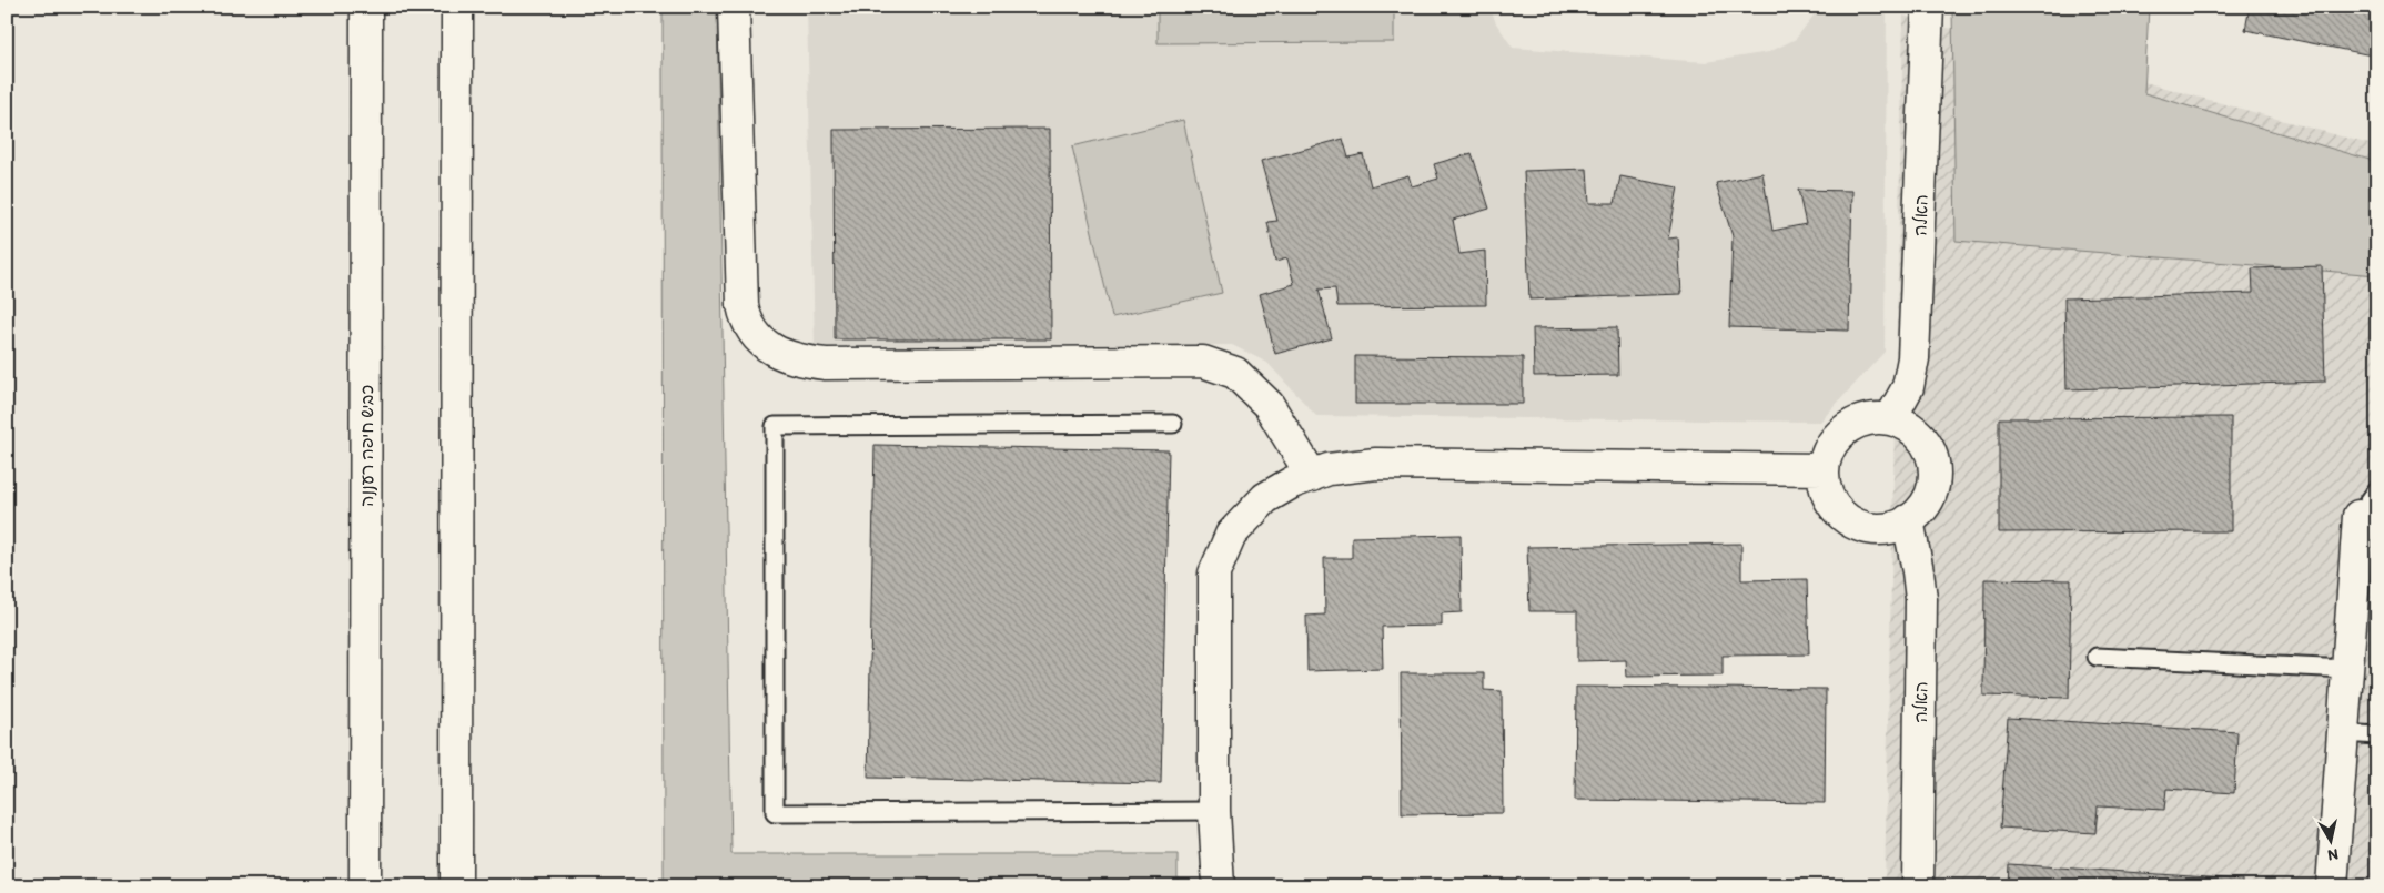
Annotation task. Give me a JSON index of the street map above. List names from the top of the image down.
{
  "streets": {
    "main road": ["האלה", "כביש חיפה רעננה"]
  },
  "north": "bottom"
}
